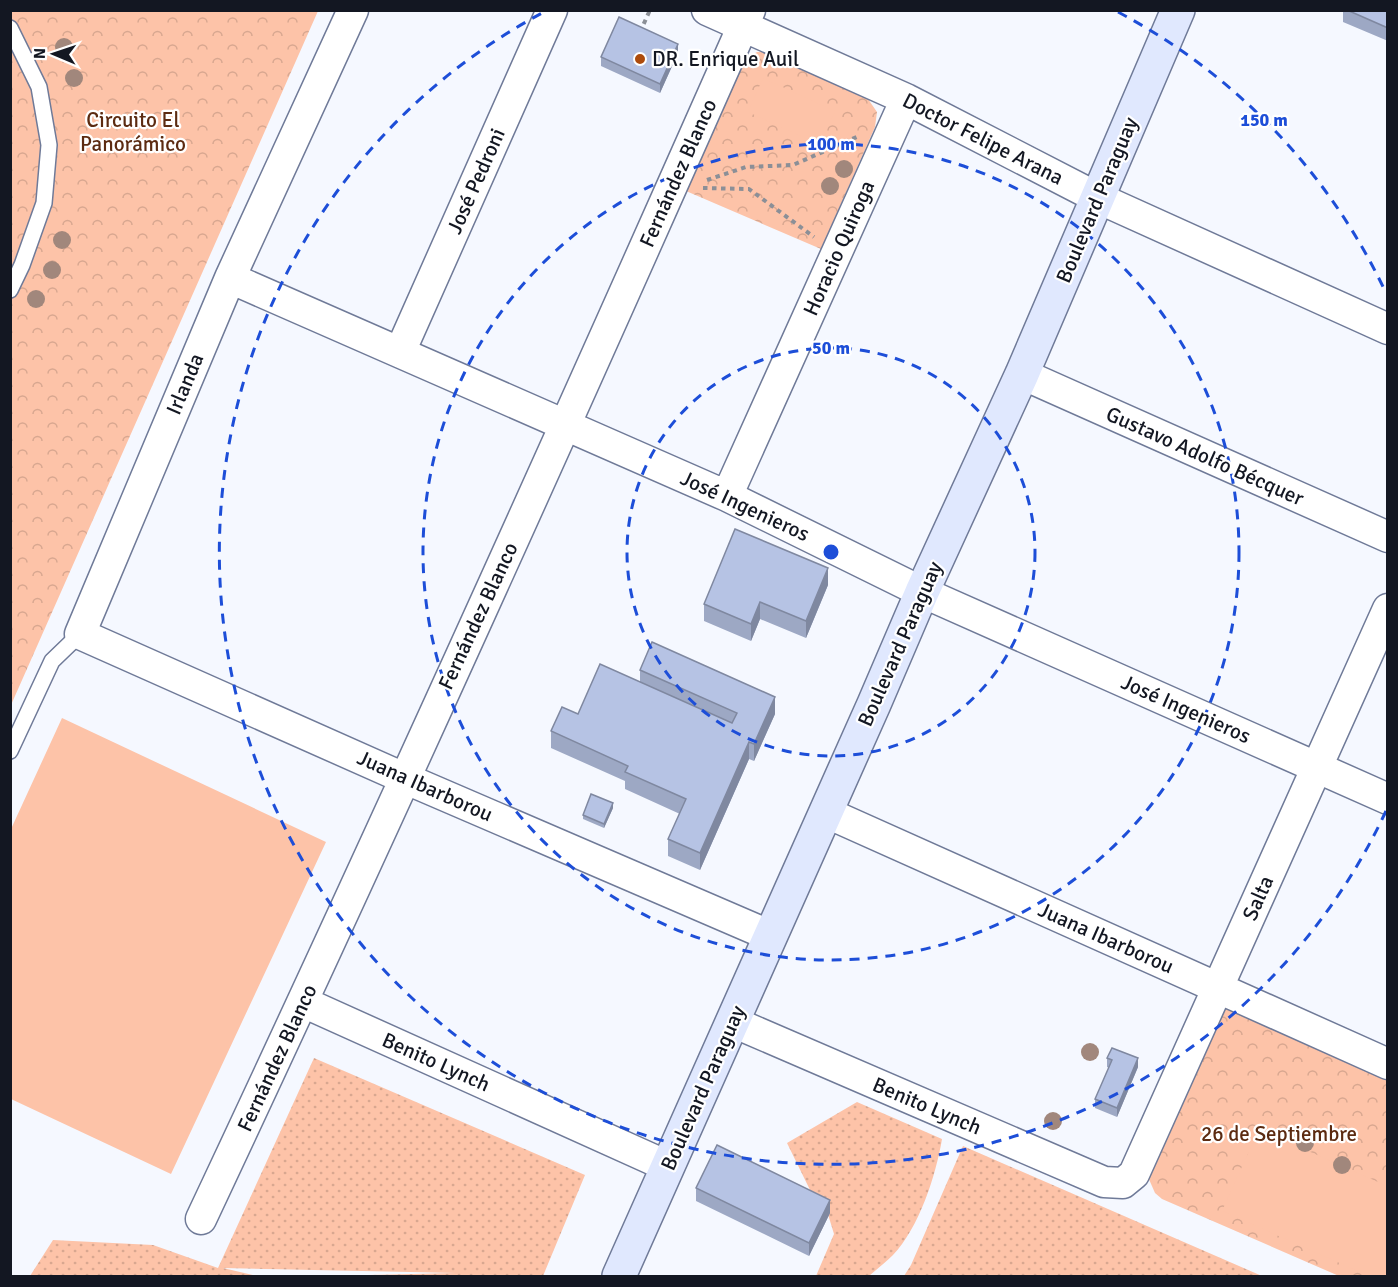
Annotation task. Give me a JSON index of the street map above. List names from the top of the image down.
{
  "streets": {
    "street": [
      "Doctor Felipe Arana",
      "Fernández Blanco",
      "José Pedroni",
      "Boulevard Paraguay",
      "Horacio Quiroga",
      "Irlanda",
      "Gustavo Adolfo Bécquer",
      "José Ingenieros",
      "Juana Ibarborou",
      "Salta",
      "Benito Lynch"
    ]
  },
  "crossings": [
    ["Doctor Felipe Arana", "Fernández Blanco"],
    ["Doctor Felipe Arana", "Boulevard Paraguay"],
    ["Doctor Felipe Arana", "Horacio Quiroga"],
    ["Fernández Blanco", "José Ingenieros"],
    ["Fernández Blanco", "Juana Ibarborou"],
    ["Fernández Blanco", "Benito Lynch"],
    ["José Pedroni", "José Ingenieros"],
    ["Boulevard Paraguay", "Gustavo Adolfo Bécquer"],
    ["Boulevard Paraguay", "José Ingenieros"],
    ["Boulevard Paraguay", "Juana Ibarborou"],
    ["Boulevard Paraguay", "Benito Lynch"],
    ["Horacio Quiroga", "José Ingenieros"],
    ["Irlanda", "José Ingenieros"],
    ["Irlanda", "Juana Ibarborou"],
    ["José Ingenieros", "Salta"],
    ["Juana Ibarborou", "Salta"],
    ["Salta", "Benito Lynch"]
  ],
  "parks": ["Circuito El Panorámico", "26 de Septiembre"],
  "places": ["DR. Enrique Auil"],
  "north": "left",
  "rings": ["150 m", "100 m", "50 m"]
}
